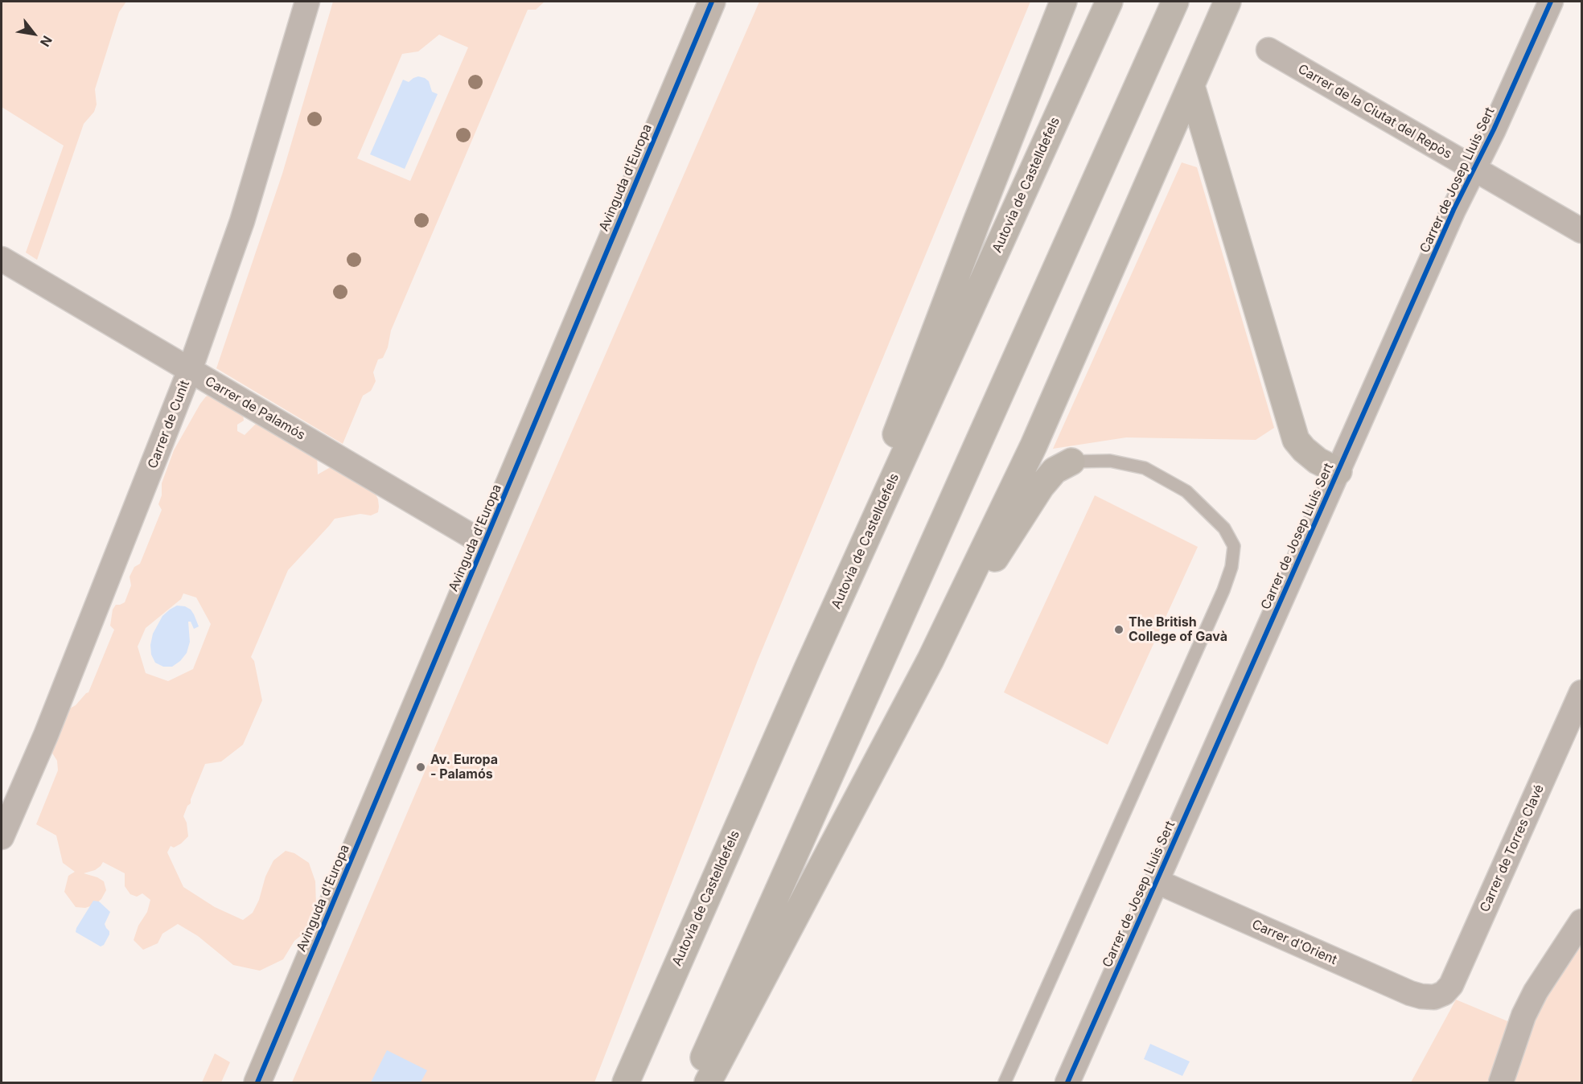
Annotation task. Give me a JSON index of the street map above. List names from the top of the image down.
{
  "streets": {
    "highway": ["Autovia de Castelldefels"],
    "street": [
      "Carrer de la Ciutat del Repòs",
      "Avinguda d'Europa",
      "Carrer de Josep Lluis Sert",
      "Carrer de Palamós",
      "Carrer de Cunit",
      "Carrer de Torres Clavé",
      "Carrer d'Orient"
    ]
  },
  "crossings": [
    ["Carrer de la Ciutat del Repòs", "Carrer de Josep Lluis Sert"],
    ["Avinguda d'Europa", "Carrer de Palamós"],
    ["Carrer de Josep Lluis Sert", "Carrer d'Orient"],
    ["Carrer de Palamós", "Carrer de Cunit"],
    ["Carrer de Torres Clavé", "Carrer d'Orient"]
  ],
  "places": ["The British College of Gavà", "Av. Europa - Palamós"],
  "north": "bottom right"
}
